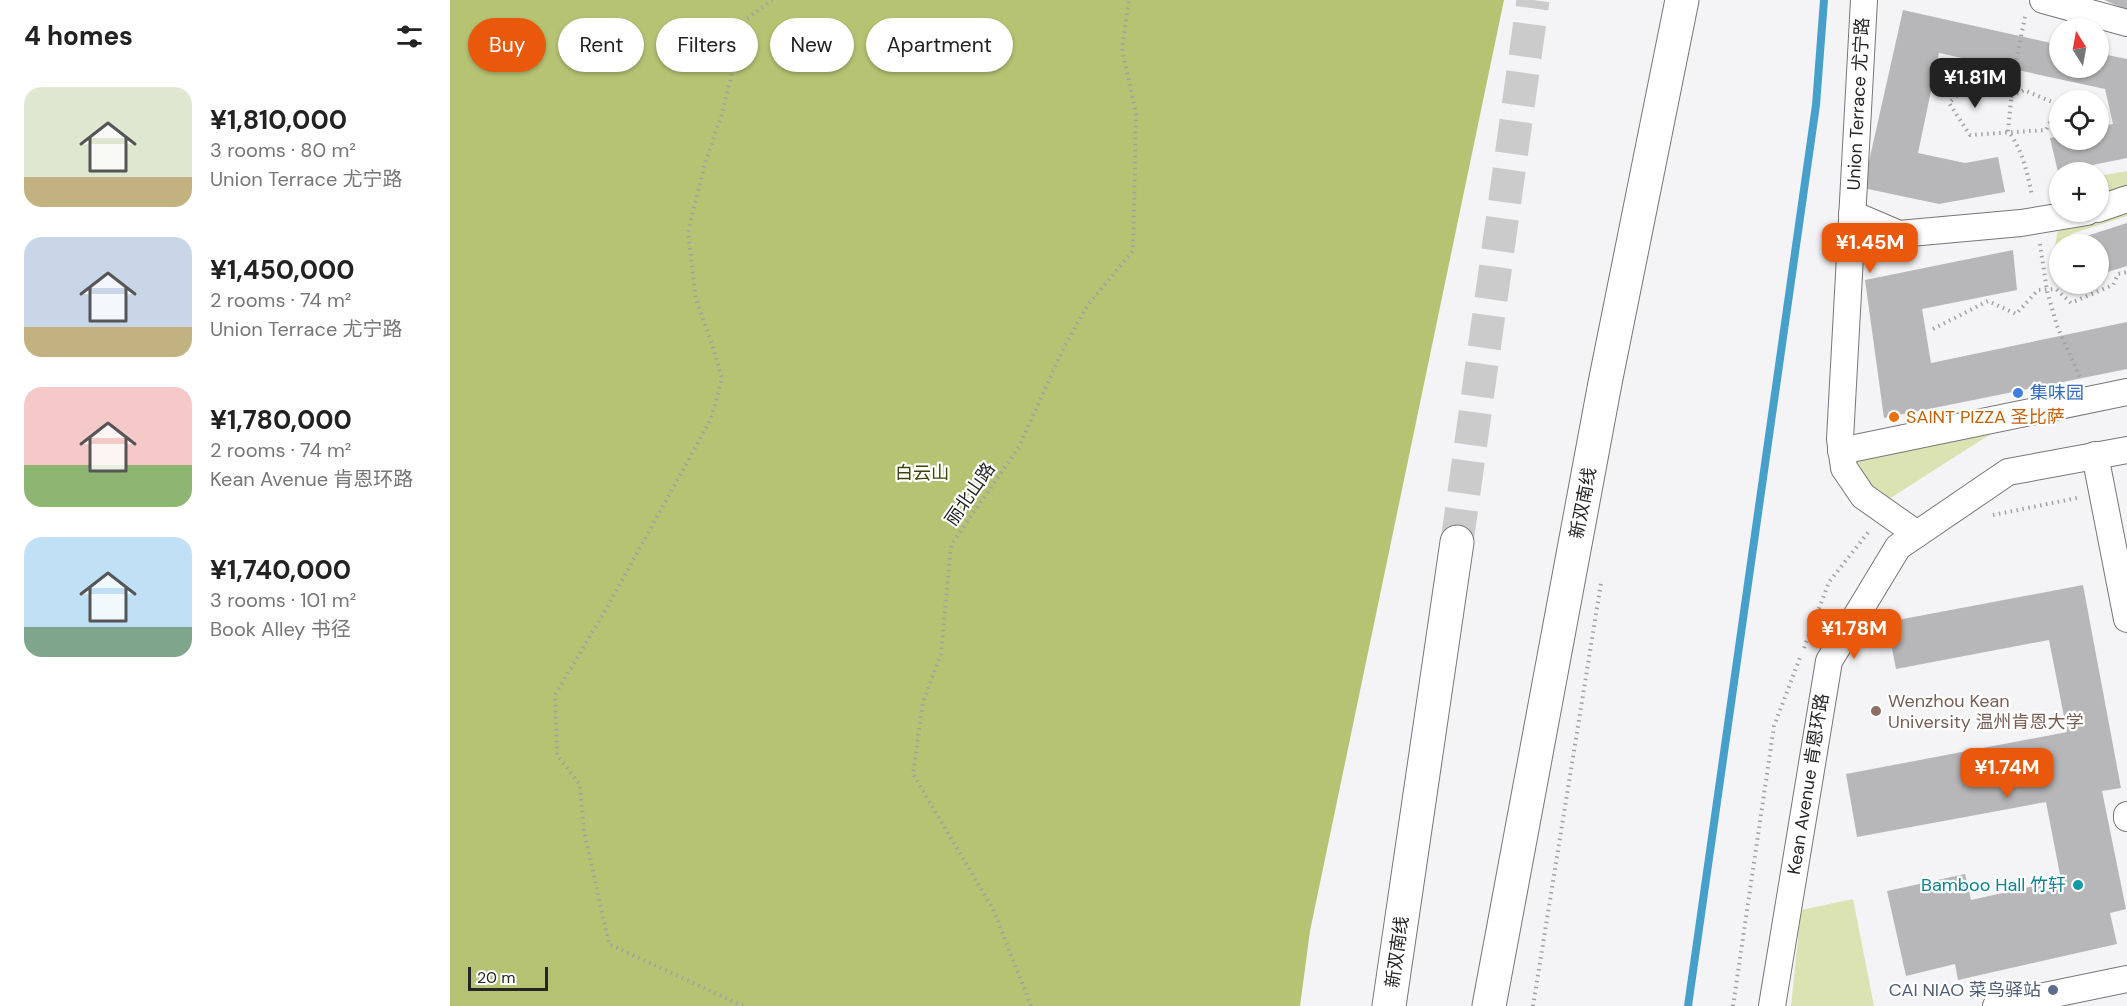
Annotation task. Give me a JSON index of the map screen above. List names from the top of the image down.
{
  "streets": {
    "main road": ["新双南线"],
    "street": ["Union Terrace 尤宁路", "Kean Avenue 肯恩环路"],
    "path": ["丽北山路"]
  },
  "crossings": [
    ["Union Terrace 尤宁路", "Kean Avenue 肯恩环路"]
  ],
  "parks": ["白云山"],
  "places": [
    "集味园",
    "SAINT PIZZA 圣比萨",
    "Wenzhou Kean University 温州肯恩大学",
    "Bamboo Hall 竹轩",
    "CAI NIAO 菜鸟驿站"
  ],
  "scale_bar": "20 m",
  "north": "top",
  "page": {
    "heading": "4 homes",
    "map_buttons": ["+", "−"],
    "chip": [
      "Buy",
      "Rent",
      "Filters",
      "New",
      "Apartment"
    ],
    "price": [
      "¥1.81M",
      "¥1.45M",
      "¥1.78M",
      "¥1.74M"
    ],
    "list": [
      {
        "name": "¥1,810,000",
        "note": "3 rooms · 80 m² · Union Terrace 尤宁路"
      },
      {
        "name": "¥1,450,000",
        "note": "2 rooms · 74 m² · Union Terrace 尤宁路"
      },
      {
        "name": "¥1,780,000",
        "note": "2 rooms · 74 m² · Kean Avenue 肯恩环路"
      },
      {
        "name": "¥1,740,000",
        "note": "3 rooms · 101 m² · Book Alley 书径"
      }
    ],
    "scale": "20 m"
  }
}
